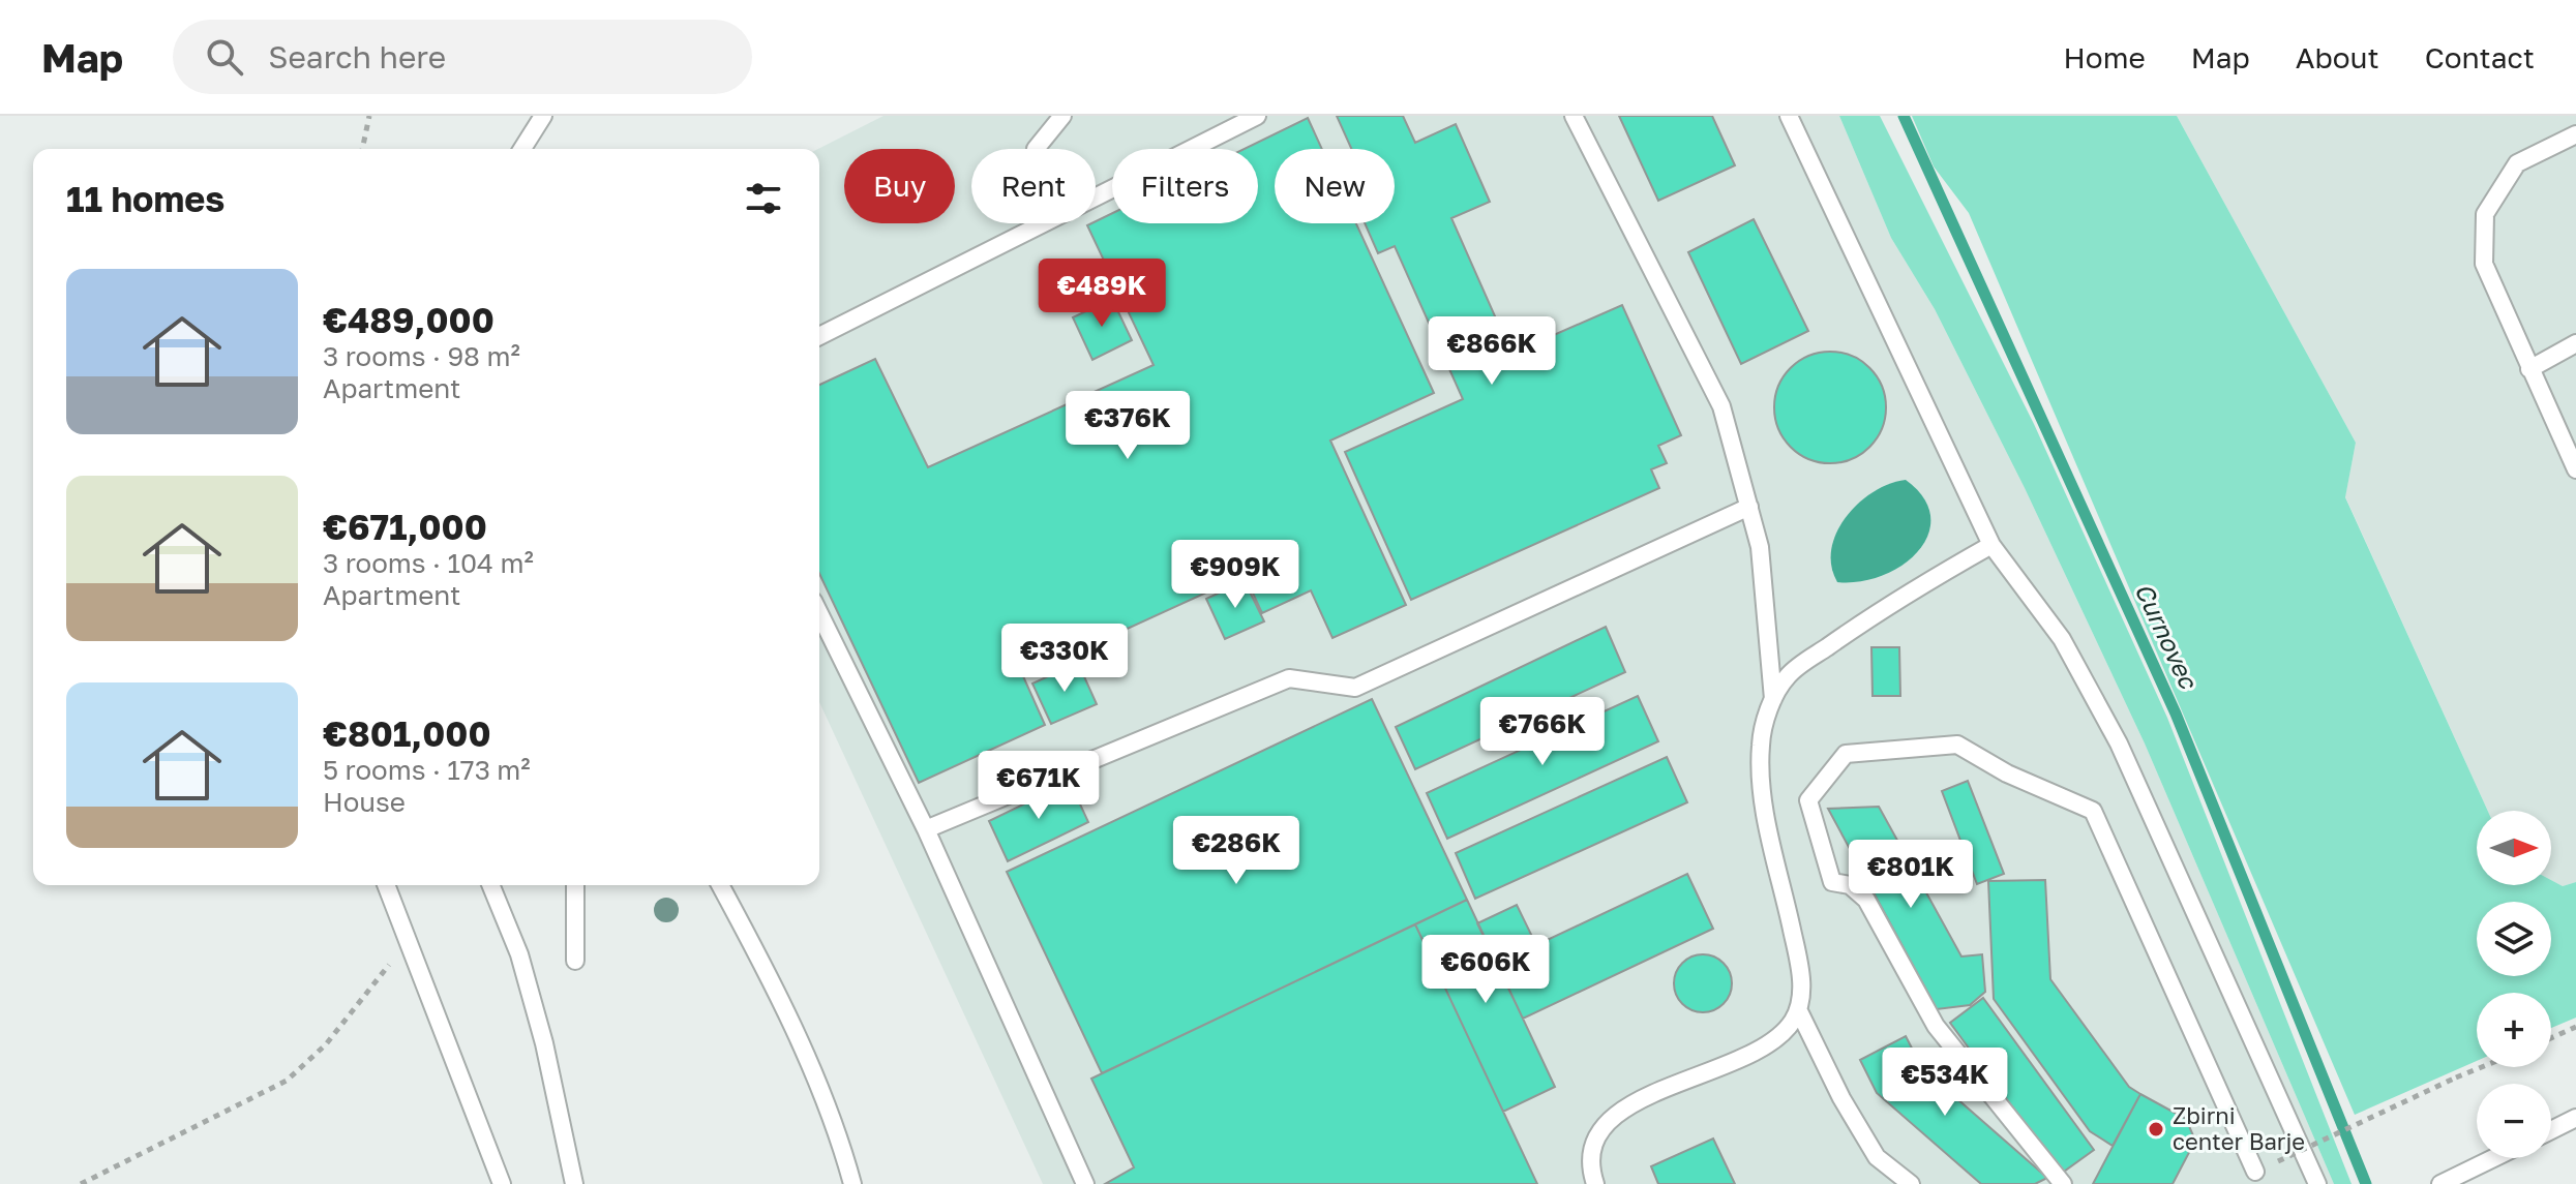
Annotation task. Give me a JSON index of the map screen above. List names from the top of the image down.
{
  "water": ["Curnovec"],
  "places": ["Zbirni center Barje"],
  "north": "right",
  "page": {
    "header": "Map",
    "search": "Search here",
    "nav": [
      "Home",
      "Map",
      "About",
      "Contact"
    ],
    "chip": [
      "Buy",
      "Rent",
      "Filters",
      "New"
    ],
    "heading": "11 homes",
    "list": [
      {
        "name": "€489,000",
        "note": "3 rooms · 98 m² · Apartment"
      },
      {
        "name": "€671,000",
        "note": "3 rooms · 104 m² · Apartment"
      },
      {
        "name": "€801,000",
        "note": "5 rooms · 173 m² · House"
      }
    ],
    "price": [
      "€489K",
      "€866K",
      "€376K",
      "€909K",
      "€330K",
      "€766K",
      "€671K",
      "€286K",
      "€801K",
      "€606K",
      "€534K"
    ],
    "map_buttons": ["+", "−"]
  }
}
